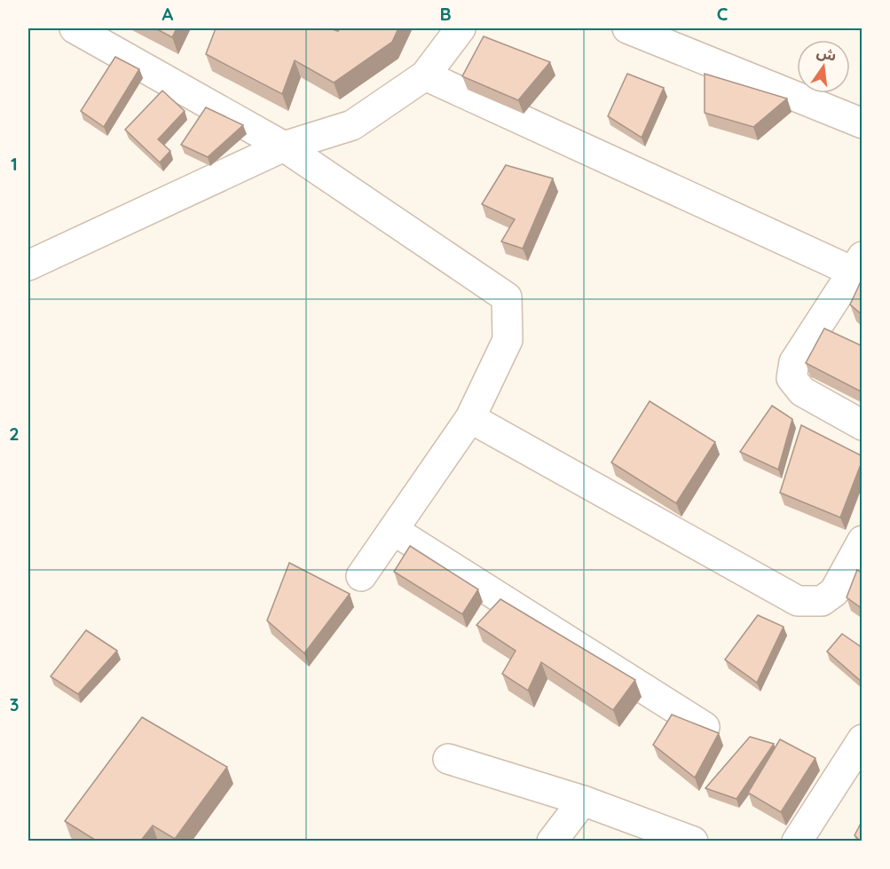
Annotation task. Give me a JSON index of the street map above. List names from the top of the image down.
{
  "north": "top",
  "grid": {
    "columns": ["A", "B", "C"],
    "rows": ["1", "2", "3"]
  }
}
